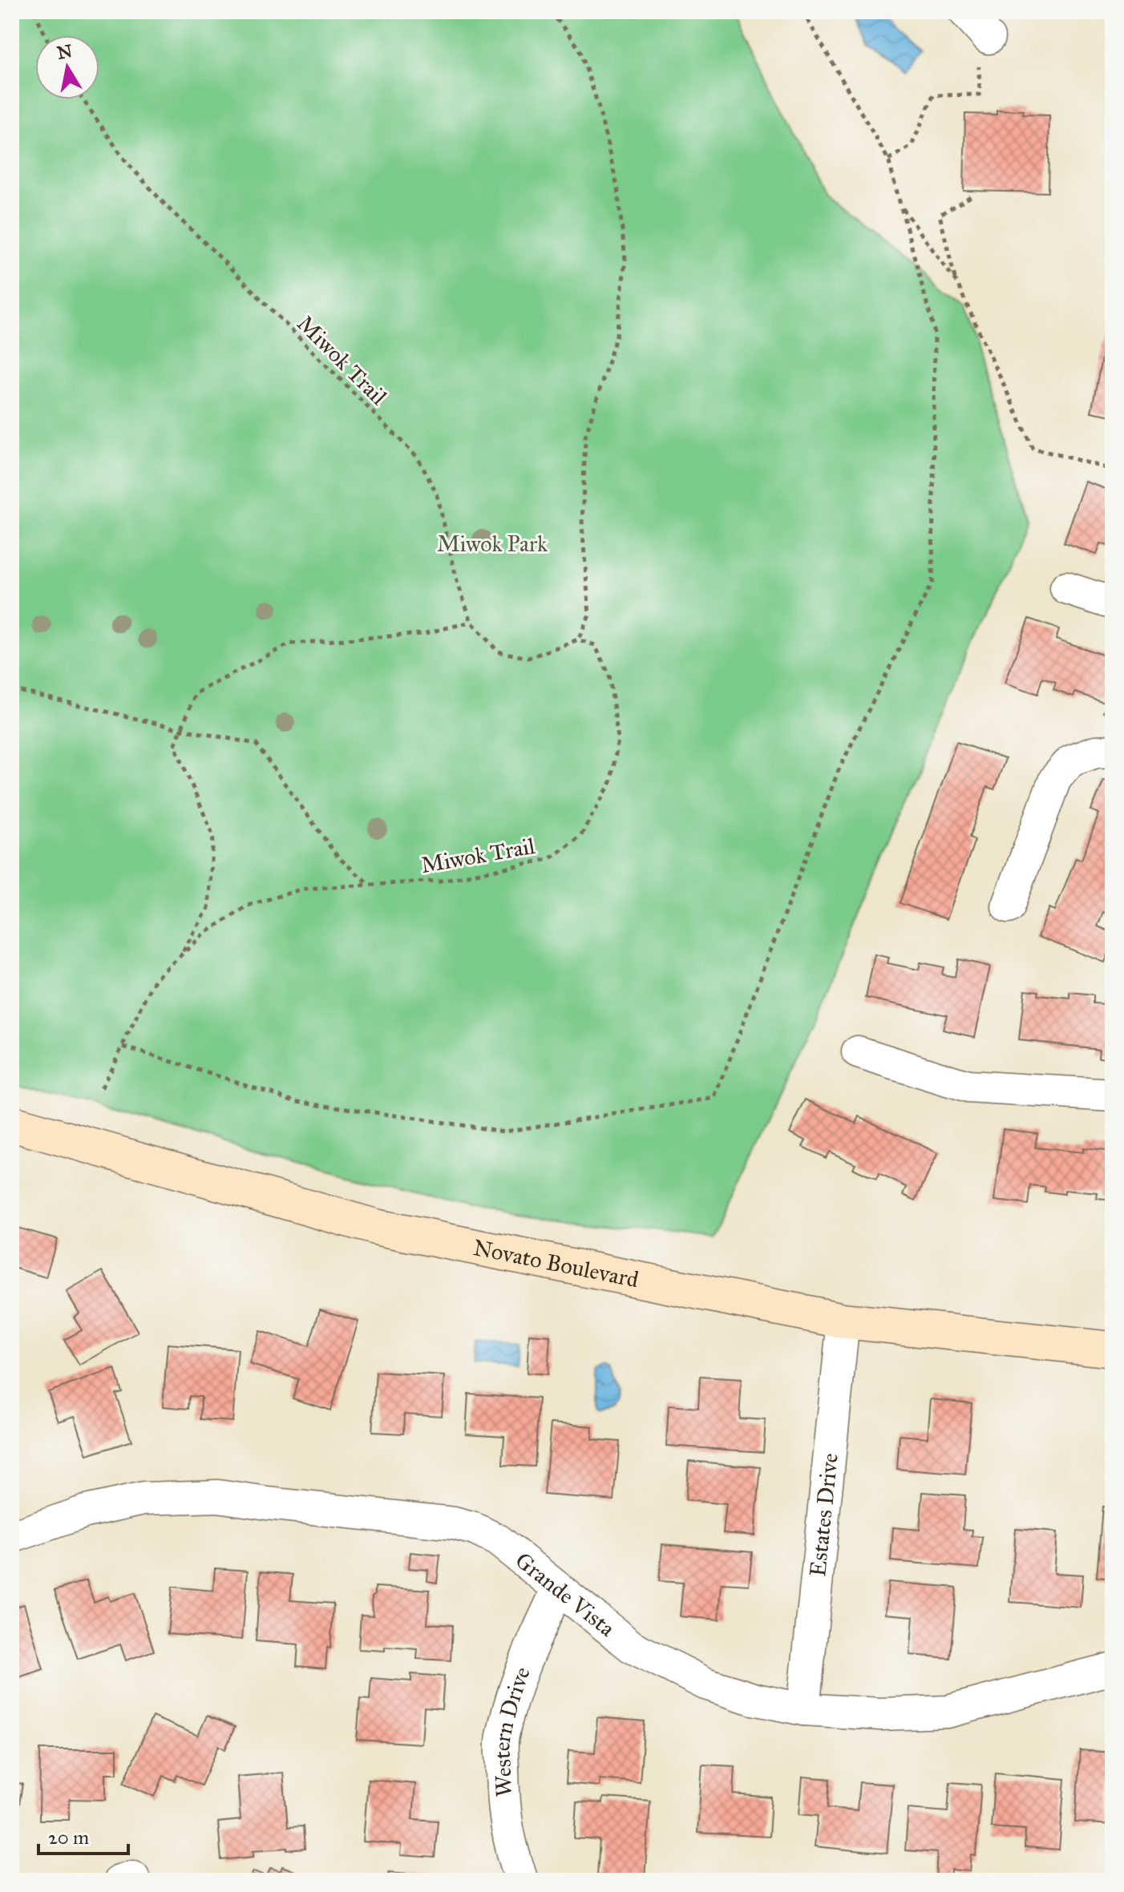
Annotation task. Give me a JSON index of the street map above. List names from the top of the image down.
{
  "streets": {
    "main road": ["Novato Boulevard"],
    "street": ["Estates Drive", "Grande Vista", "Western Drive"],
    "path": ["Miwok Trail"]
  },
  "crossings": [
    ["Novato Boulevard", "Estates Drive"],
    ["Estates Drive", "Grande Vista"],
    ["Grande Vista", "Western Drive"]
  ],
  "parks": ["Miwok Park"],
  "scale_bar": "20 m",
  "north": "top"
}
